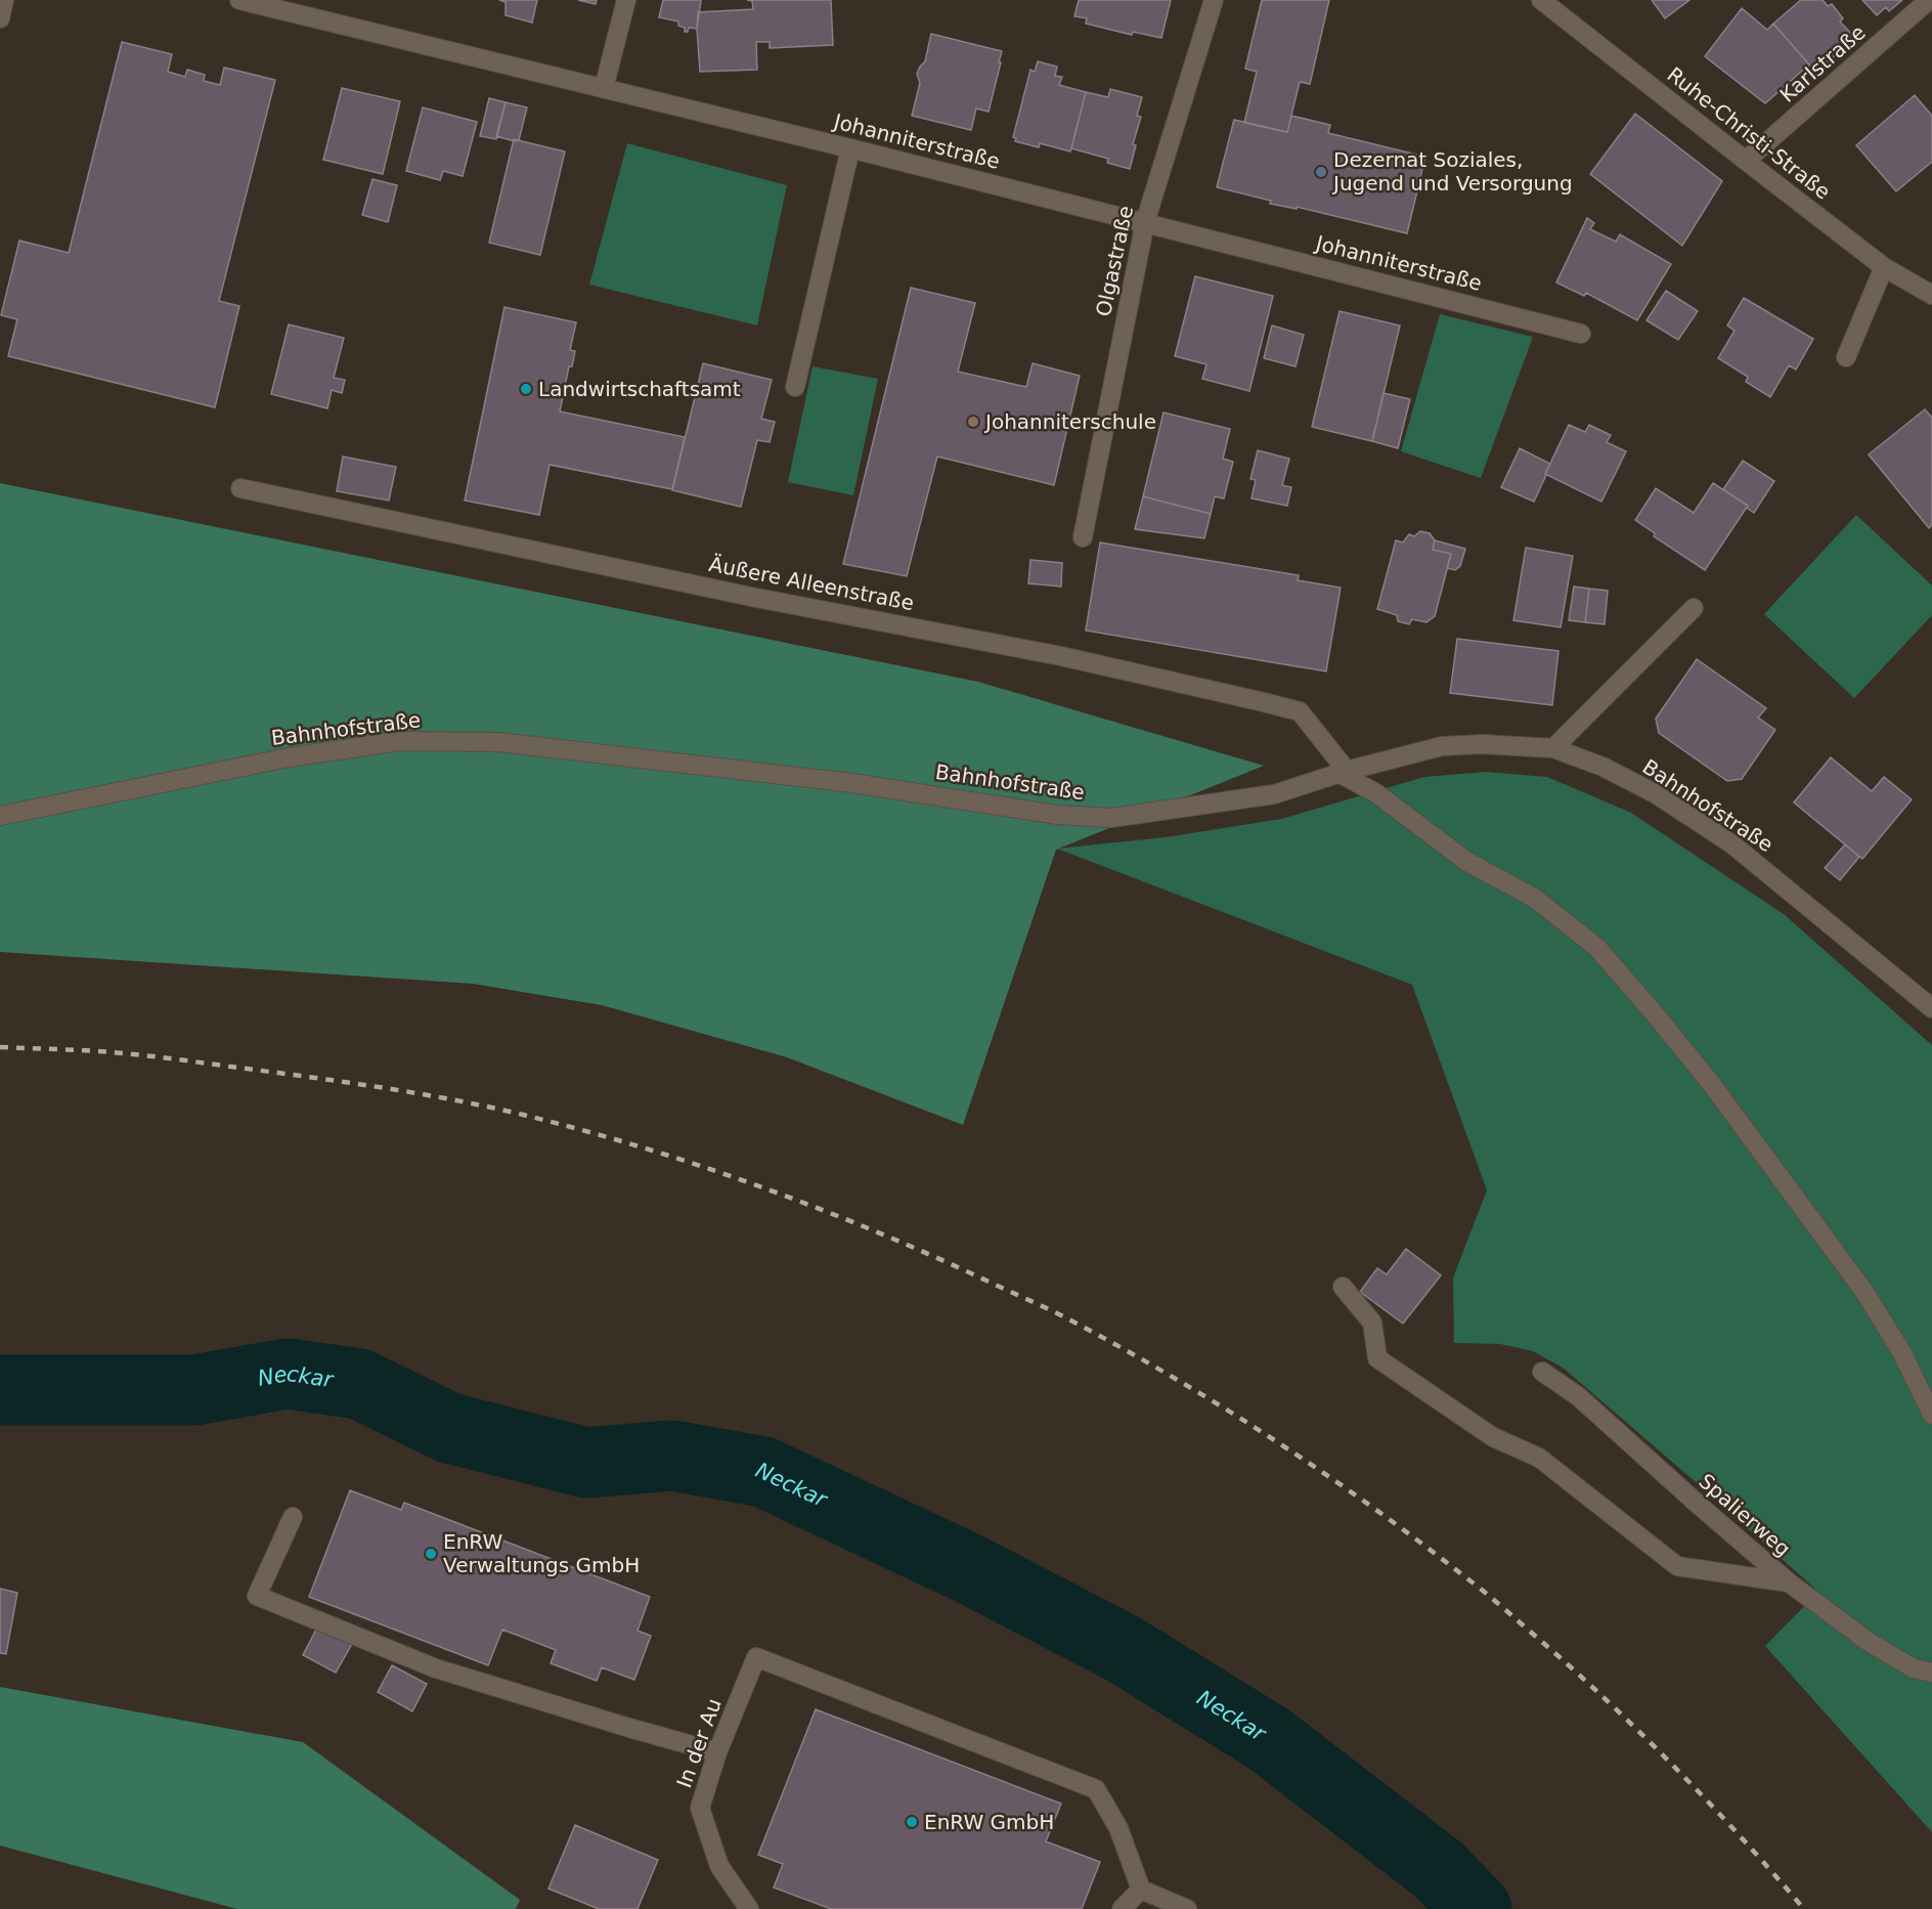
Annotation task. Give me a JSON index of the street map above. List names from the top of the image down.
{
  "streets": {
    "street": [
      "Karlstraße",
      "Ruhe-Christi-Straße",
      "Johanniterstraße",
      "Olgastraße",
      "Äußere Alleenstraße",
      "Bahnhofstraße",
      "Spalierweg",
      "In der Au"
    ]
  },
  "crossings": [
    ["Karlstraße", "Ruhe-Christi-Straße"],
    ["Johanniterstraße", "Olgastraße"],
    ["Äußere Alleenstraße", "Bahnhofstraße"]
  ],
  "water": ["Neckar"],
  "places": [
    "Dezernat Soziales, Jugend und Versorgung",
    "Landwirtschaftsamt",
    "Johanniterschule",
    "EnRW Verwaltungs GmbH",
    "EnRW GmbH"
  ]
}
